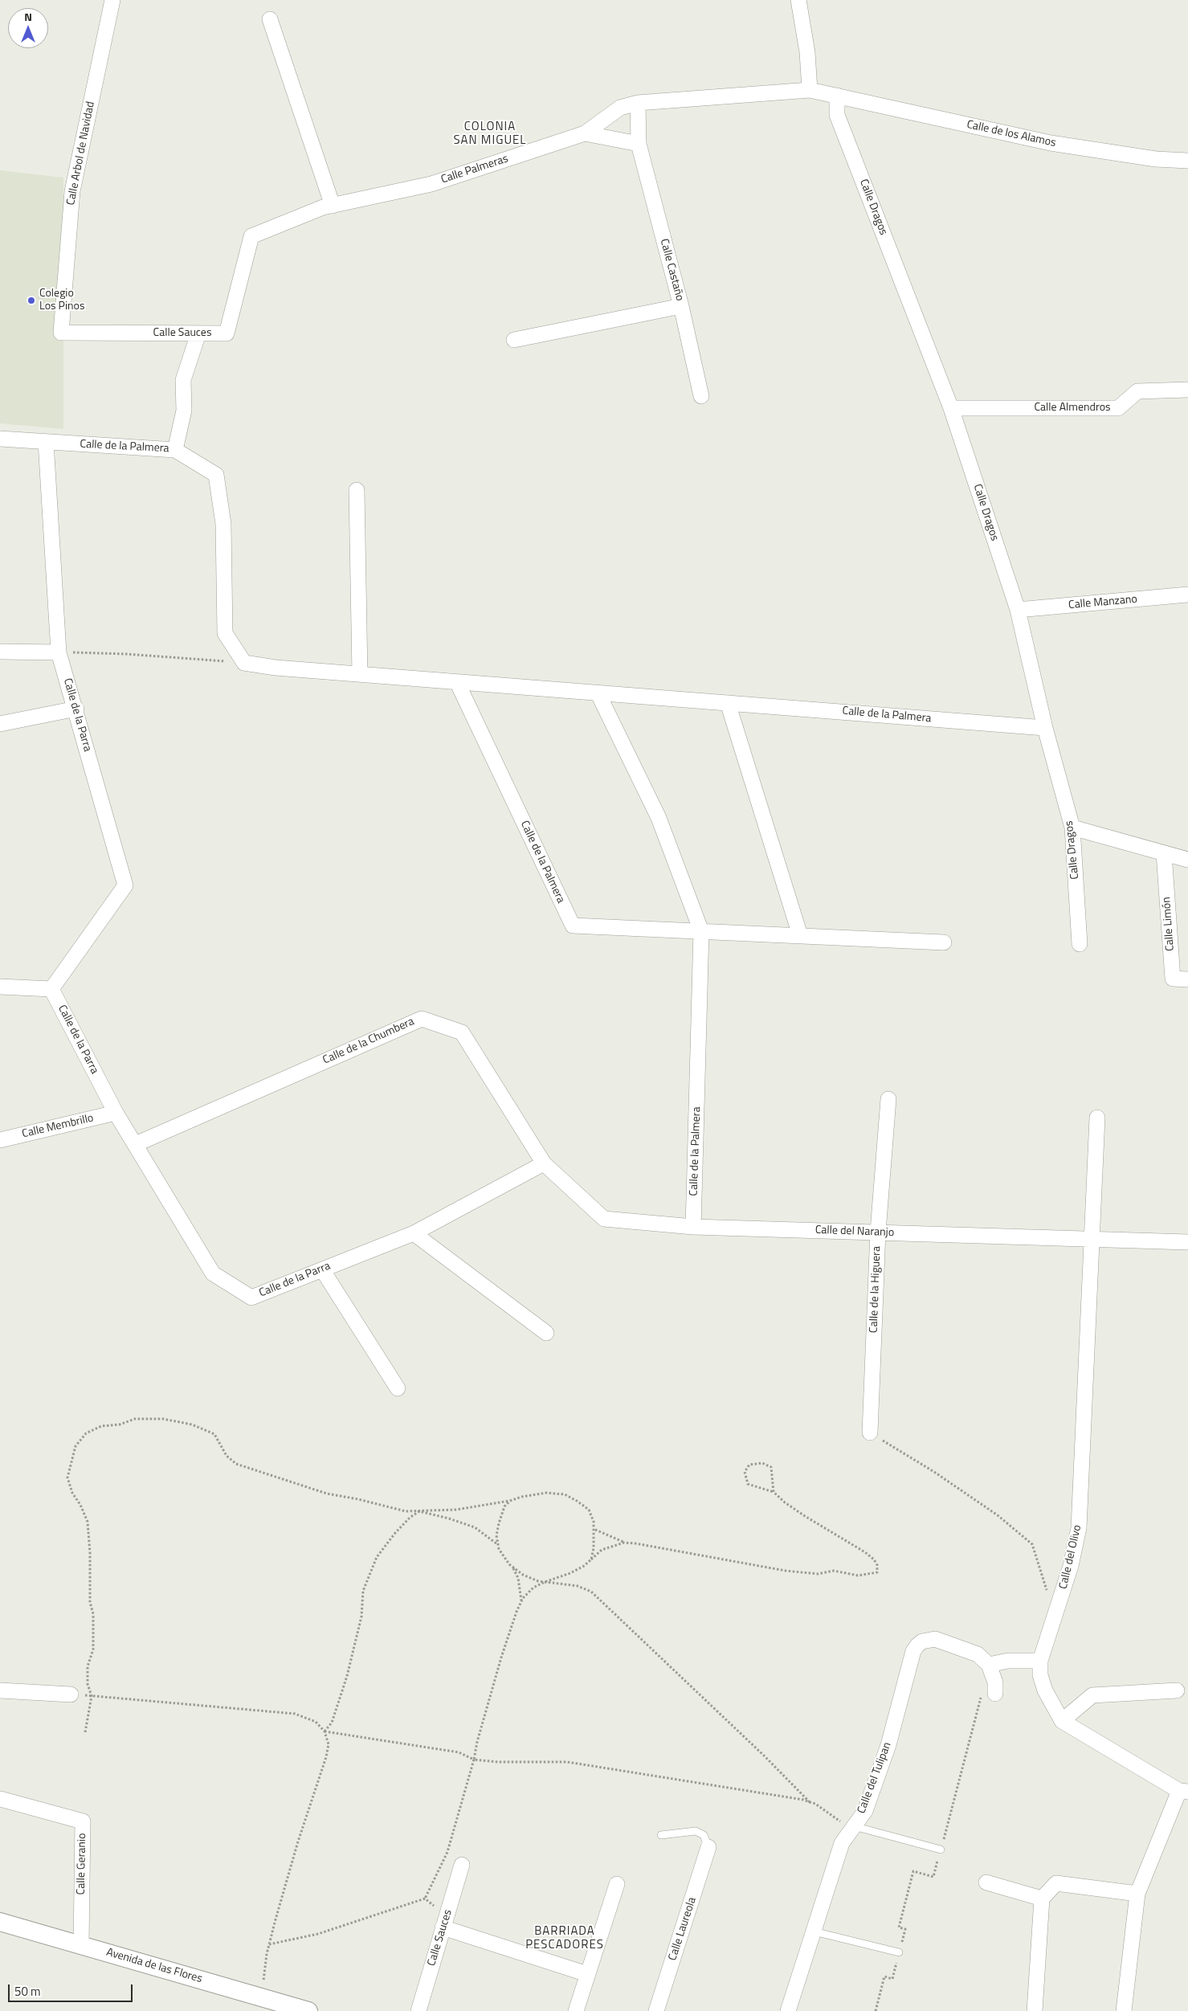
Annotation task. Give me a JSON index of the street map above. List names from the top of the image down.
{
  "streets": {
    "street": [
      "Calle de los Alamos",
      "Calle Arbol de Navidad",
      "Calle Palmeras",
      "Calle Dragos",
      "Calle Castaño",
      "Calle Sauces",
      "Calle Almendros",
      "Calle de la Palmera",
      "Calle Manzano",
      "Calle de la Parra",
      "Calle Limón",
      "Calle de la Chumbera",
      "Calle Membrillo",
      "Calle del Naranjo",
      "Calle de la Higuera",
      "Calle del Olivo",
      "Calle del Tulipan",
      "Calle Geranio",
      "Calle Laureola",
      "Avenida de las Flores"
    ]
  },
  "crossings": [
    ["Calle de los Alamos", "Calle Palmeras"],
    ["Calle de los Alamos", "Calle Dragos"],
    ["Calle Arbol de Navidad", "Calle Sauces"],
    ["Calle Palmeras", "Calle Dragos"],
    ["Calle Palmeras", "Calle Castaño"],
    ["Calle Palmeras", "Calle Sauces"],
    ["Calle Dragos", "Calle Almendros"],
    ["Calle Dragos", "Calle de la Palmera"],
    ["Calle Dragos", "Calle Manzano"],
    ["Calle de la Palmera", "Calle de la Parra"],
    ["Calle de la Palmera", "Calle del Naranjo"],
    ["Calle de la Parra", "Calle de la Chumbera"],
    ["Calle de la Parra", "Calle Membrillo"],
    ["Calle de la Parra", "Calle del Naranjo"],
    ["Calle de la Chumbera", "Calle del Naranjo"],
    ["Calle del Naranjo", "Calle de la Higuera"],
    ["Calle del Naranjo", "Calle del Olivo"],
    ["Calle Geranio", "Avenida de las Flores"]
  ],
  "districts": ["COLONIA SAN MIGUEL", "BARRIADA PESCADORES"],
  "places": ["Colegio Los Pinos"],
  "scale_bar": "50 m",
  "north": "top"
}
